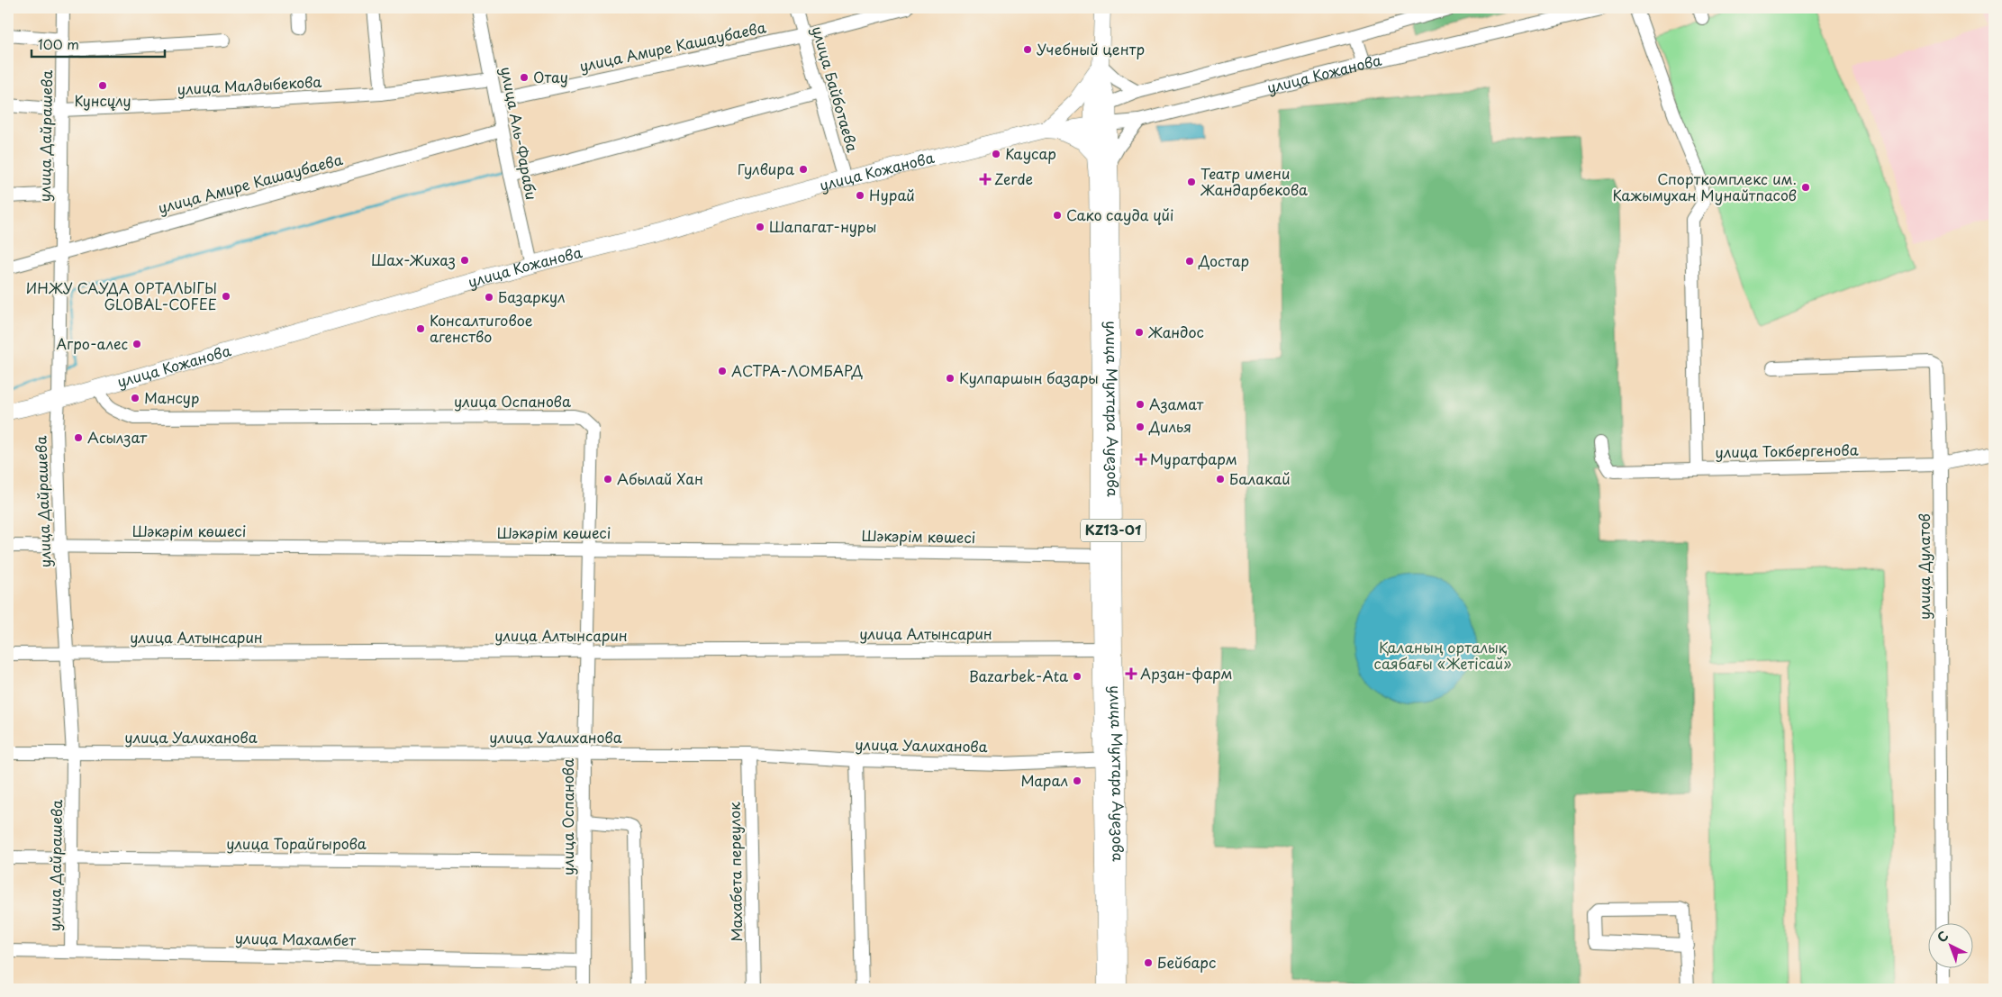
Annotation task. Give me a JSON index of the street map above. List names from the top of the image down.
{
  "streets": {
    "main road": ["улица Кожанова", "улица Мухтара Ауезова", "KZ13-01"],
    "street": [
      "улица Амире Кашаубаева",
      "улица Малдыбекова",
      "улица Байботаева",
      "улица Аль-Фараби",
      "улица Дайрашева",
      "улица Оспанова",
      "улица Токбергенова",
      "Шәкәрім көшесі",
      "улица Дулатов",
      "улица Алтынсарин",
      "улица Уалиханова",
      "улица Торайгырова",
      "Махабета переулок",
      "улица Махамбет"
    ]
  },
  "crossings": [
    ["улица Амире Кашаубаева", "улица Байботаева"],
    ["улица Амире Кашаубаева", "улица Аль-Фараби"],
    ["улица Амире Кашаубаева", "улица Дайрашева"],
    ["улица Кожанова", "улица Байботаева"],
    ["улица Кожанова", "улица Аль-Фараби"],
    ["улица Кожанова", "улица Дайрашева"],
    ["улица Кожанова", "улица Оспанова"],
    ["улица Кожанова", "улица Мухтара Ауезова"],
    ["улица Малдыбекова", "улица Аль-Фараби"],
    ["улица Малдыбекова", "улица Дайрашева"],
    ["улица Дайрашева", "Шәкәрім көшесі"],
    ["улица Дайрашева", "улица Алтынсарин"],
    ["улица Дайрашева", "улица Уалиханова"],
    ["улица Дайрашева", "улица Торайгырова"],
    ["улица Дайрашева", "улица Махамбет"],
    ["улица Оспанова", "Шәкәрім көшесі"],
    ["улица Оспанова", "улица Алтынсарин"],
    ["улица Оспанова", "улица Уалиханова"],
    ["улица Оспанова", "улица Торайгырова"],
    ["улица Оспанова", "улица Махамбет"],
    ["улица Мухтара Ауезова", "Шәкәрім көшесі"],
    ["улица Мухтара Ауезова", "улица Алтынсарин"],
    ["улица Мухтара Ауезова", "улица Уалиханова"],
    ["улица Токбергенова", "улица Дулатов"],
    ["улица Уалиханова", "Махабета переулок"]
  ],
  "parks": ["Қаланың орталық саябағы «Жетісай»"],
  "places": {
    "other": [
      "Учебный центр",
      "Отау",
      "Кунсұлу",
      "Каусар",
      "Гулвира",
      "Театр имени Жандарбекова",
      "Спорткомплекс им. Кажымухан Мунайтпасов",
      "Нурай",
      "Сако сауда үйі",
      "Шапагат-нуры",
      "Шах-Жихаз",
      "Достар",
      "ИНЖУ САУДА ОРТАЛЫГЫ GLOBAL-COFEE",
      "Базаркул",
      "Консалтиговое агенство",
      "Жандос",
      "Агро-алес",
      "АСТРА-ЛОМБАРД",
      "Кулпаршын базары",
      "Мансур",
      "Азамат",
      "Дилья",
      "Асылзат",
      "Абылай Хан",
      "Балакай",
      "Bazarbek-Ata",
      "Марал",
      "Бейбарс"
    ],
    "health": ["Zerde", "Муратфарм", "Арзан-фарм"]
  },
  "scale_bar": "100 m",
  "north": "top left"
}
